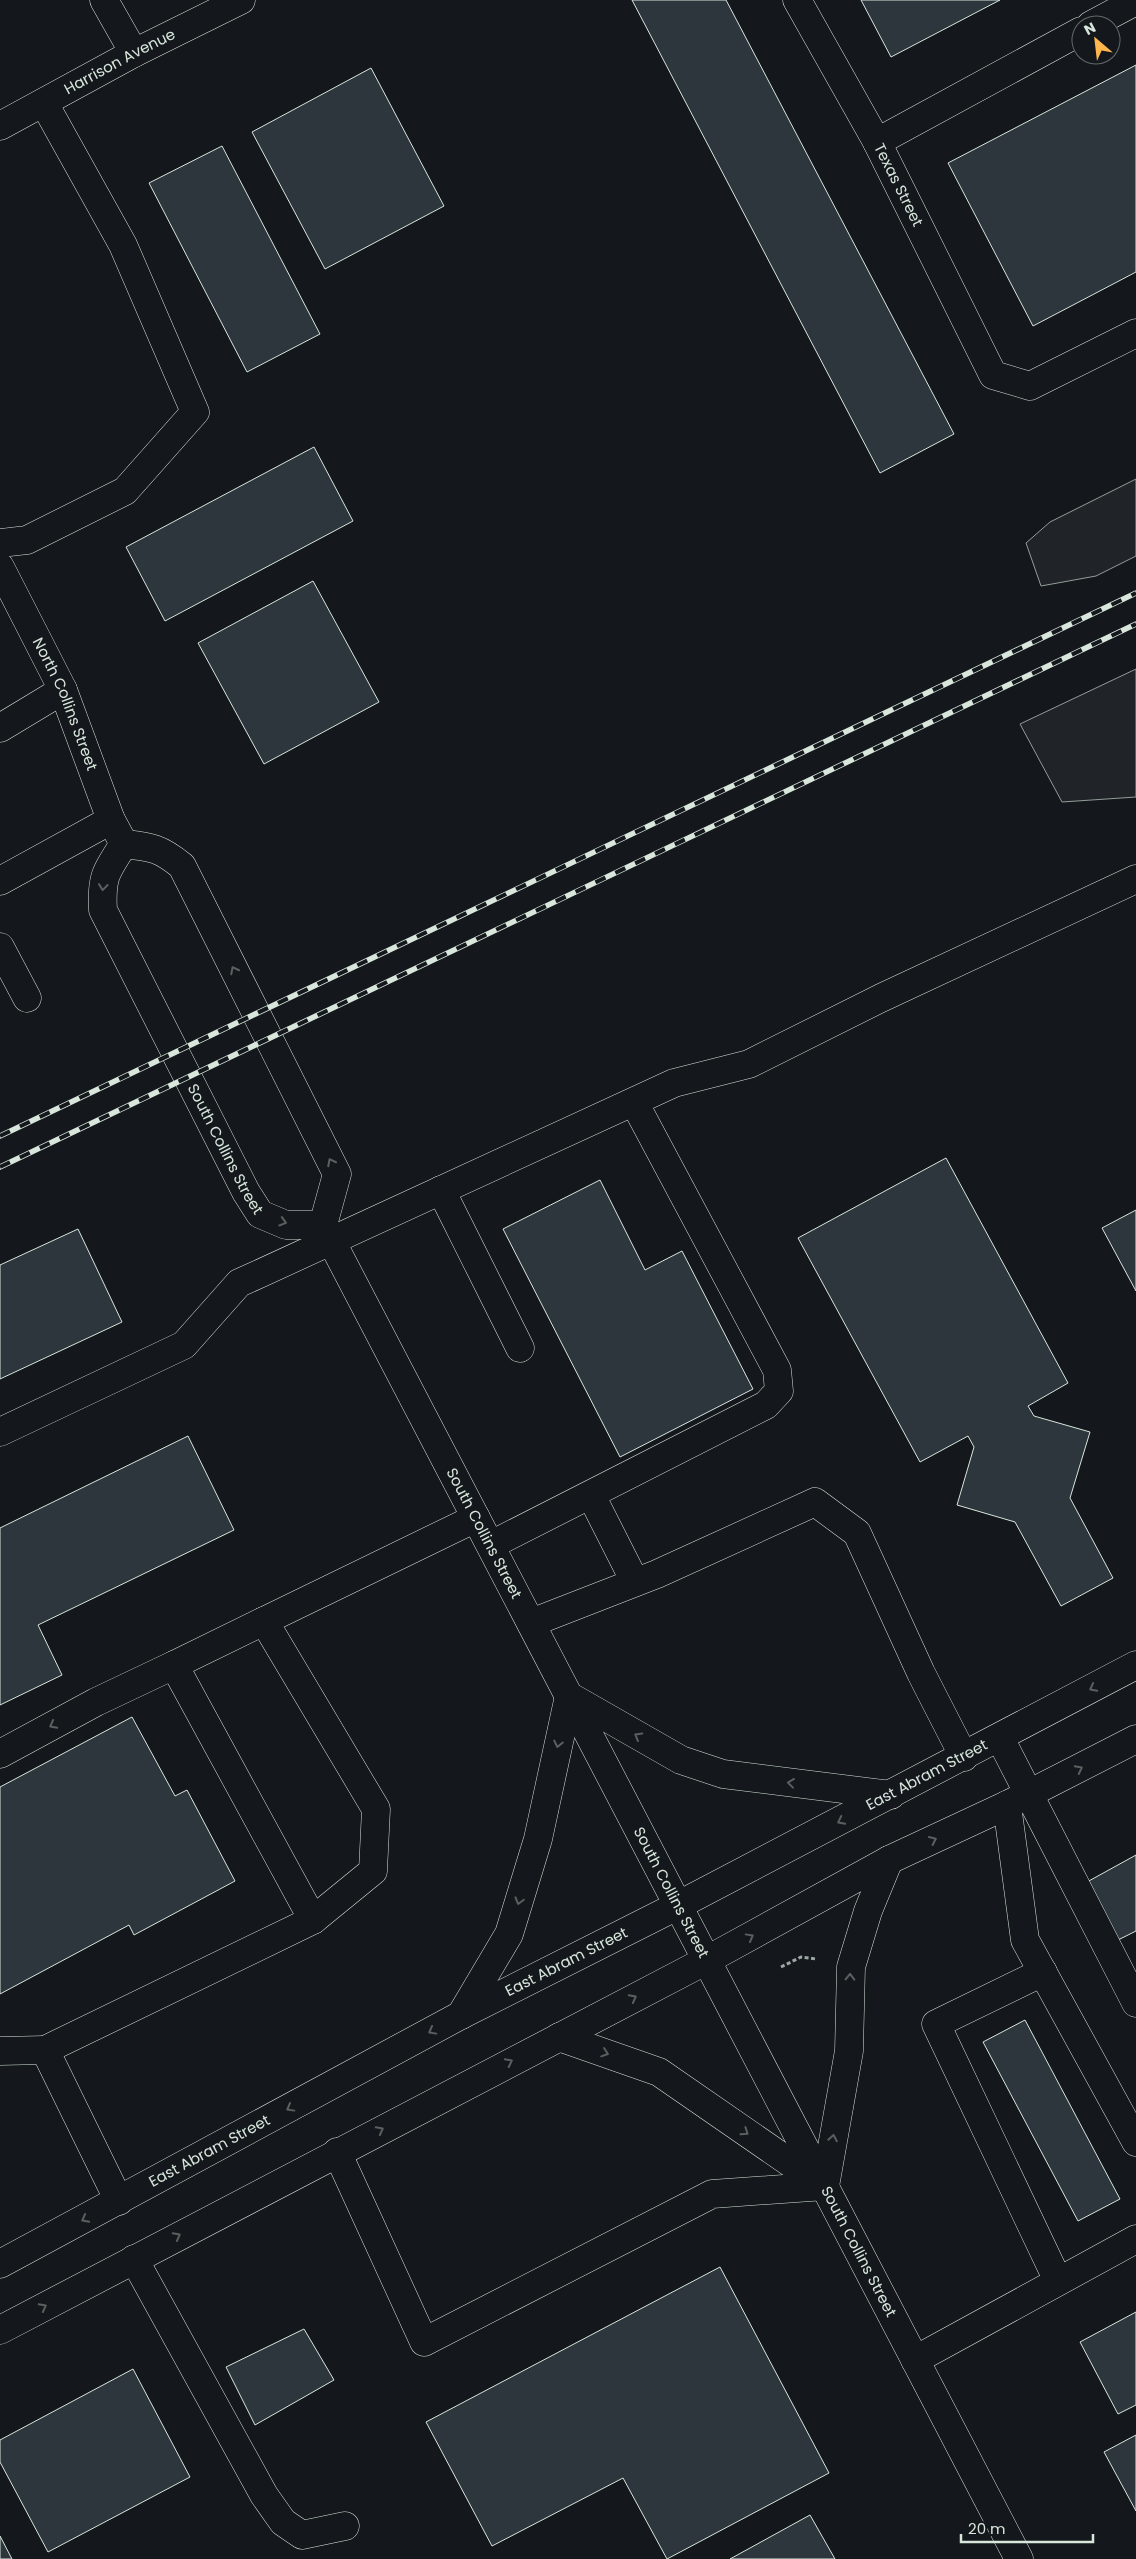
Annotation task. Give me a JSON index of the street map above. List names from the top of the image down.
{
  "streets": {
    "main road": [
      "Harrison Avenue",
      "Texas Street",
      "North Collins Street",
      "South Collins Street",
      "East Abram Street"
    ]
  },
  "crossings": [
    ["North Collins Street", "South Collins Street"],
    ["South Collins Street", "East Abram Street"]
  ],
  "scale_bar": "20 m",
  "north": "top left"
}
